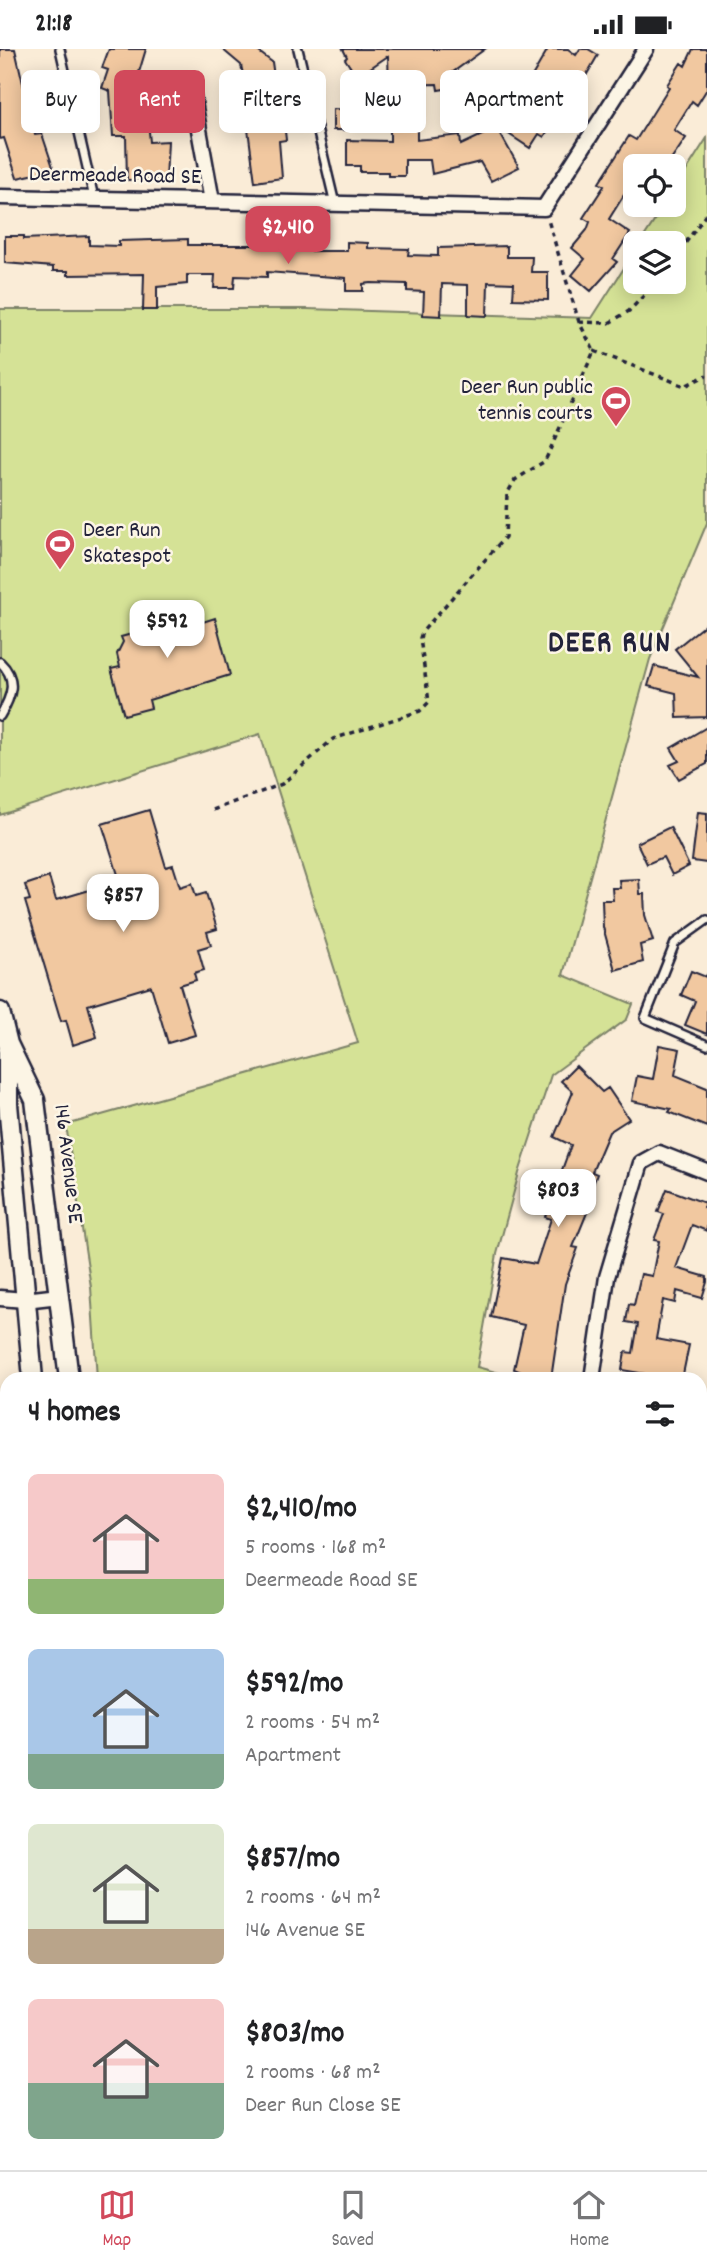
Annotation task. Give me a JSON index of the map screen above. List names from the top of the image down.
{
  "streets": {
    "street": ["Deermeade Road SE", "146 Avenue SE"]
  },
  "districts": ["DEER RUN"],
  "places": {
    "sports": ["Deer Run public tennis courts", "Deer Run Skatespot"]
  },
  "page": {
    "status": "21:18",
    "chip": [
      "Buy",
      "Rent",
      "Filters",
      "New",
      "Apartment"
    ],
    "price": [
      "$2,410",
      "$592",
      "$857",
      "$803"
    ],
    "heading": "4 homes",
    "list": [
      {
        "name": "$2,410/mo",
        "note": "5 rooms · 168 m² · Deermeade Road SE"
      },
      {
        "name": "$592/mo",
        "note": "2 rooms · 54 m² · Apartment"
      },
      {
        "name": "$857/mo",
        "note": "2 rooms · 64 m² · 146 Avenue SE"
      },
      {
        "name": "$803/mo",
        "note": "2 rooms · 68 m² · Deer Run Close SE"
      }
    ],
    "tabs": ["Map", "Saved", "Home"]
  }
}
